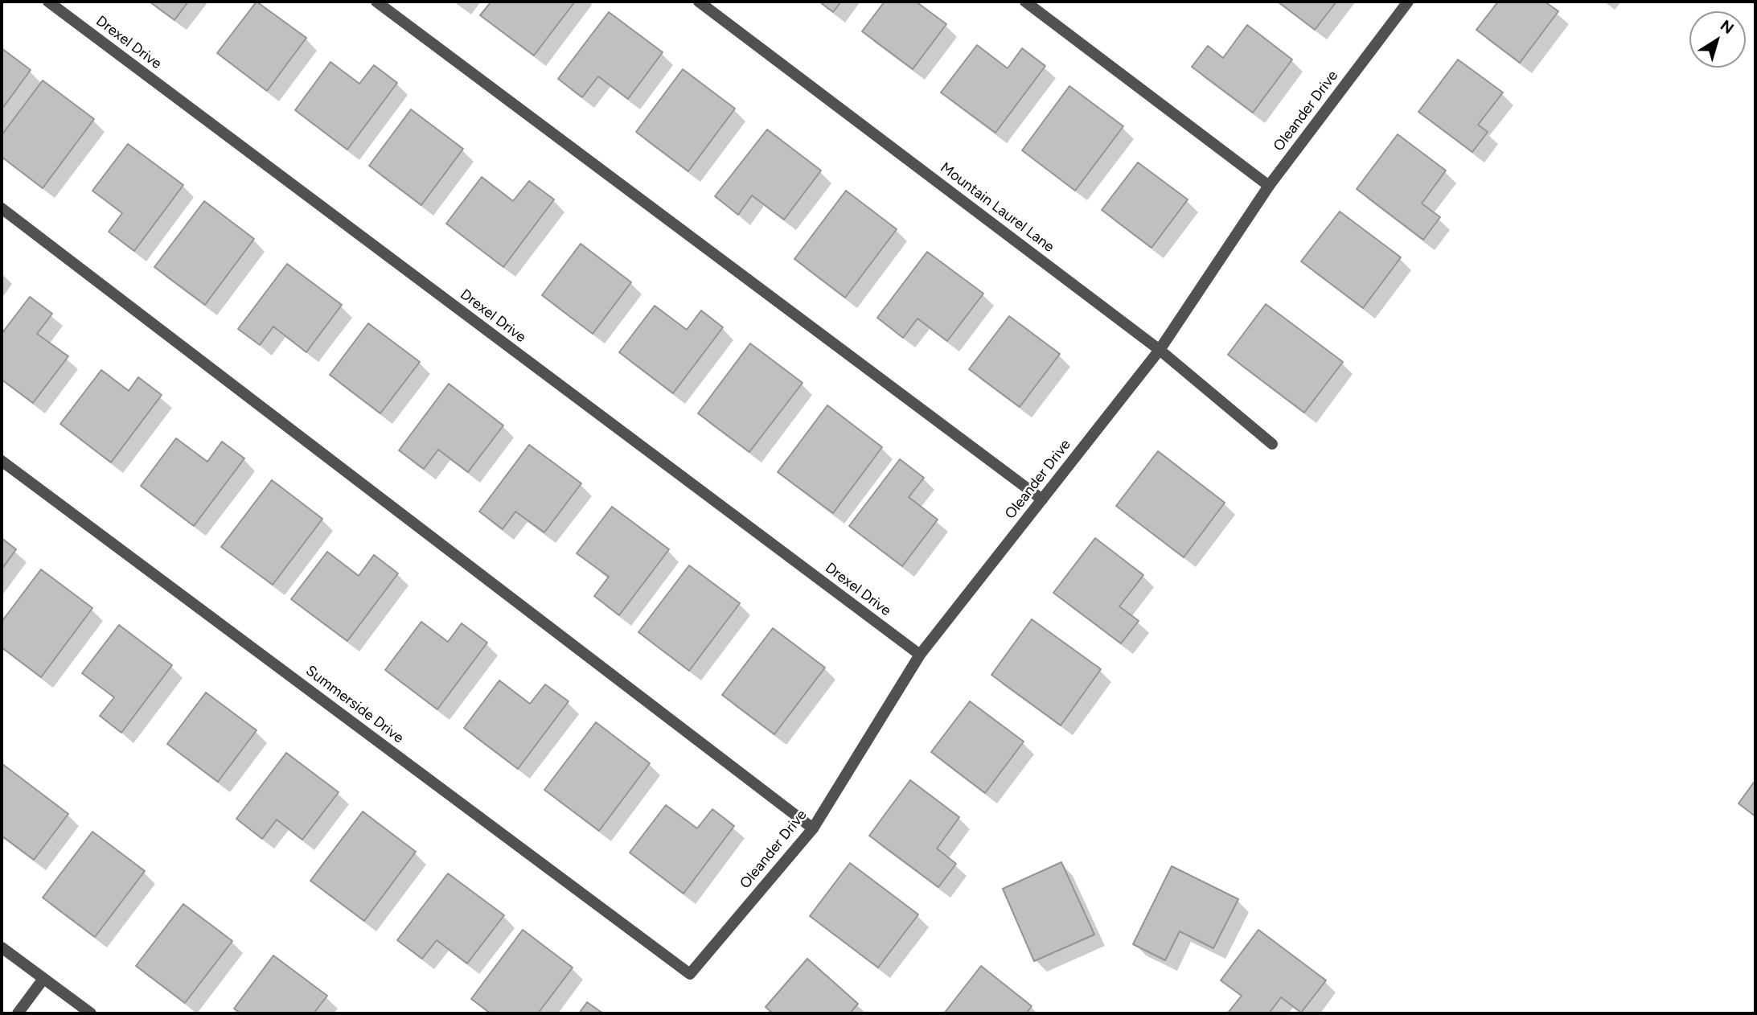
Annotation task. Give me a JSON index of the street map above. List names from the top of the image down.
{
  "streets": {
    "street": [
      "Drexel Drive",
      "Oleander Drive",
      "Mountain Laurel Lane",
      "Summerside Drive"
    ]
  },
  "crossings": [
    ["Drexel Drive", "Oleander Drive"],
    ["Oleander Drive", "Mountain Laurel Lane"],
    ["Oleander Drive", "Summerside Drive"]
  ],
  "north": "top right"
}
